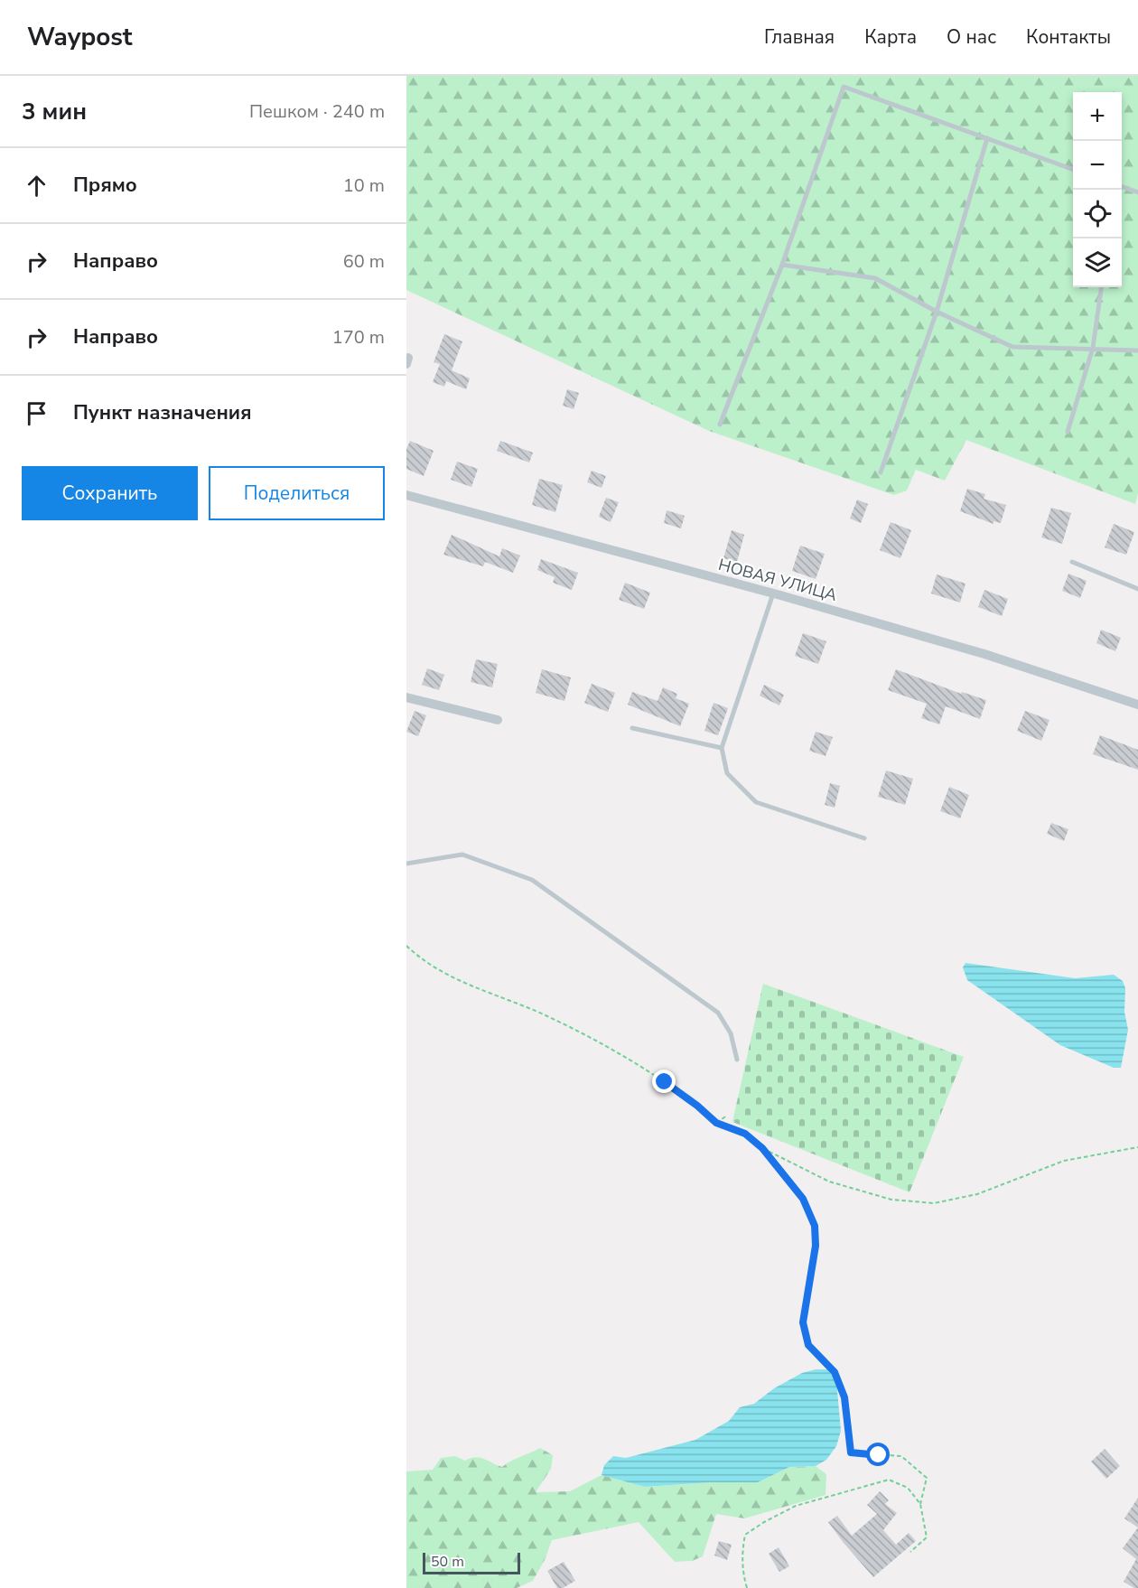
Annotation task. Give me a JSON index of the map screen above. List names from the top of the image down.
{
  "streets": {
    "street": ["НОВАЯ УЛИЦА"]
  },
  "scale_bar": "50 m",
  "page": {
    "header": "Waypost",
    "nav": [
      "Главная",
      "Карта",
      "О нас",
      "Контакты"
    ],
    "heading": ["3 мин", "Пешком · 240 m"],
    "map_buttons": ["+", "−"],
    "list": [
      ["Прямо", "10 m"],
      ["Направо", "60 m"],
      ["Направо", "170 m"],
      "Пункт назначения"
    ],
    "buttons": ["Сохранить", "Поделиться"],
    "scale": "50 m"
  }
}
